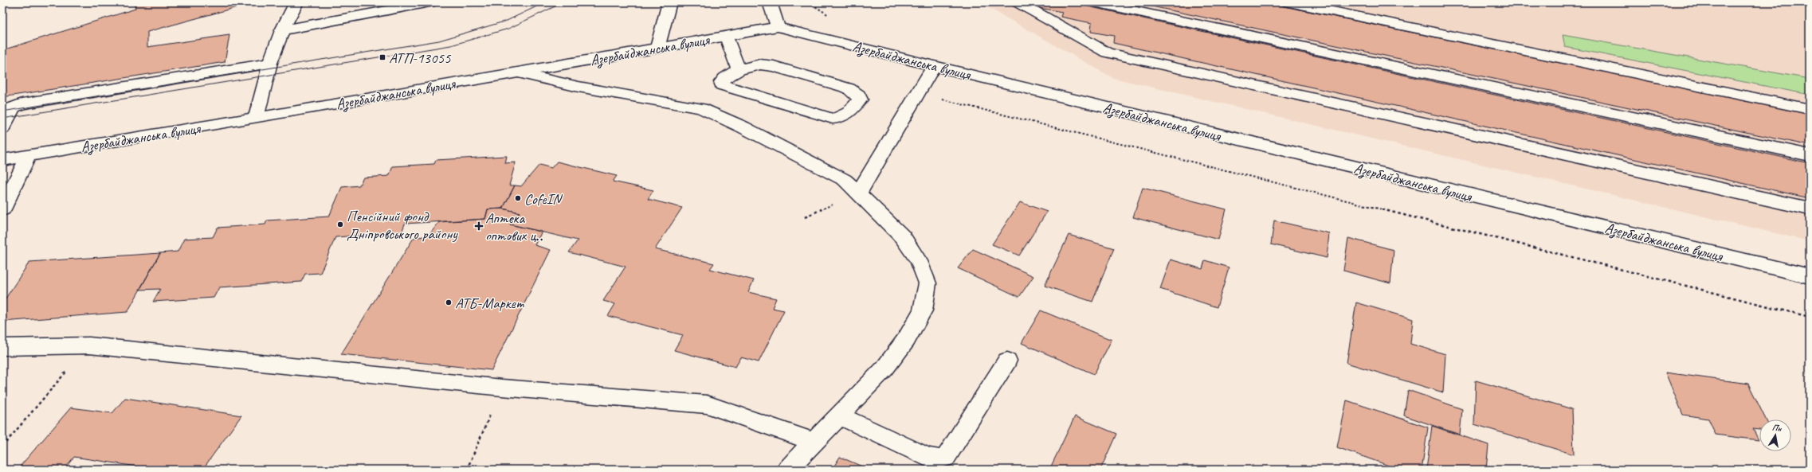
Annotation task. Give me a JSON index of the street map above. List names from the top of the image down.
{
  "streets": {
    "street": ["Азербайджанська вулиця"]
  },
  "places": {
    "transit": ["АТП-13055"],
    "other": ["CofeIN", "Пенсійний фонд Дніпровського району", "АТБ-Маркет"],
    "health": ["Аптека оптових ц‥"]
  },
  "north": "top"
}
